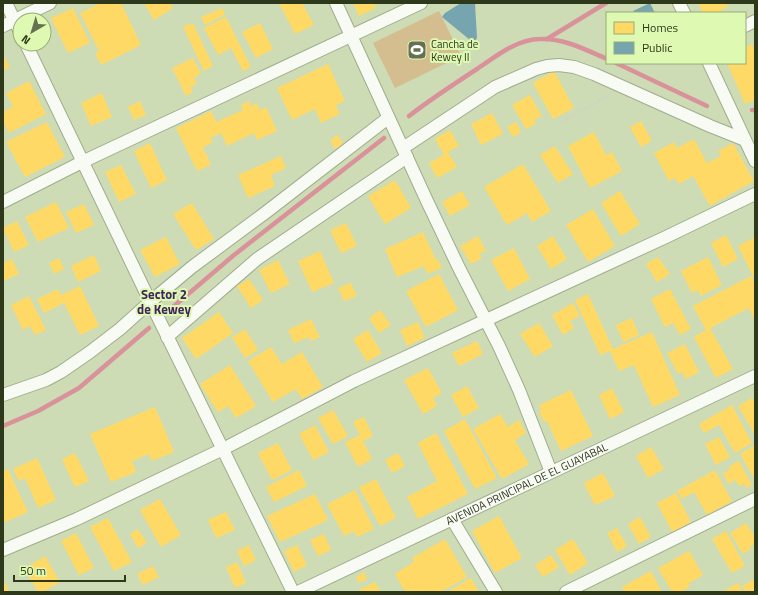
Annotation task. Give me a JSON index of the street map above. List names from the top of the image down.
{
  "streets": {
    "street": ["AVENIDA PRINCIPAL DE EL GUAYABAL"]
  },
  "districts": ["Sector 2 de Kewey"],
  "places": {
    "sports": ["Cancha de Kewey II"]
  },
  "legend": ["Homes", "Public"],
  "scale_bar": "50 m",
  "north": "bottom left"
}
